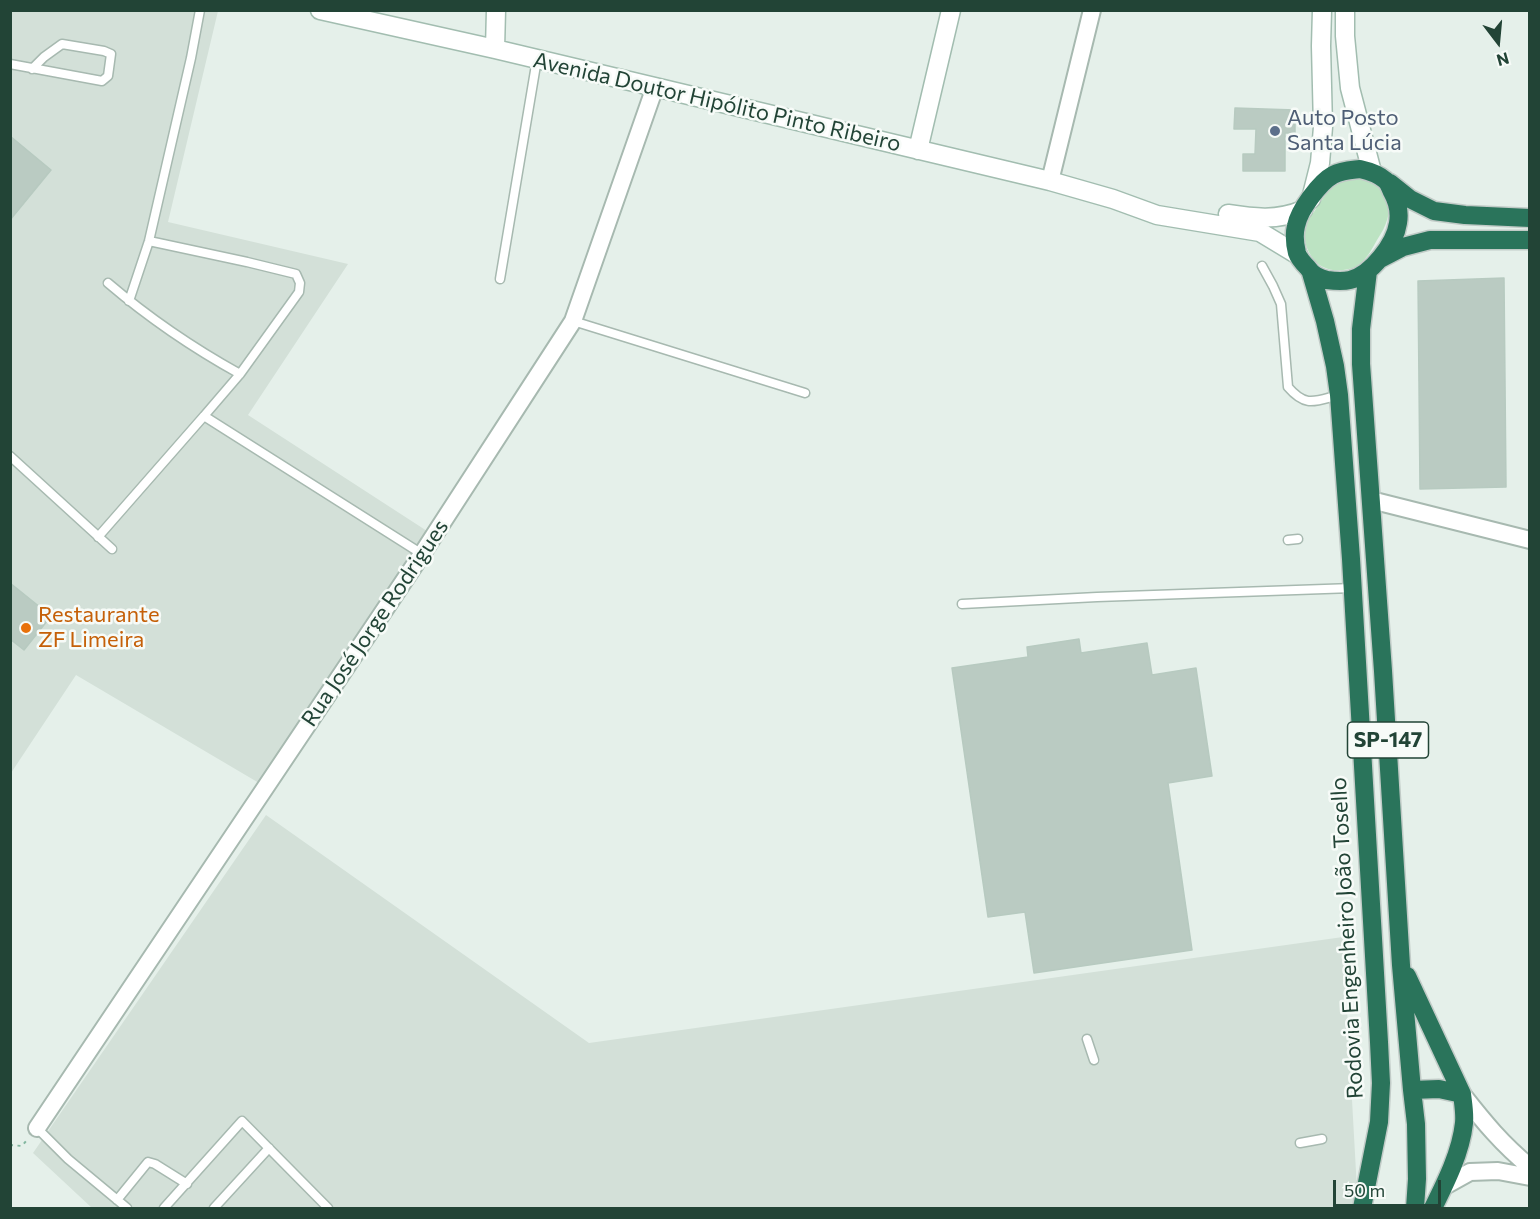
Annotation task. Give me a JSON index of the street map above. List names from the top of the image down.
{
  "streets": {
    "highway": ["SP-147", "Rodovia Engenheiro João Tosello"],
    "main road": ["Avenida Doutor Hipólito Pinto Ribeiro"],
    "street": ["Rua José Jorge Rodrigues"]
  },
  "crossings": [
    ["Avenida Doutor Hipólito Pinto Ribeiro", "Rua José Jorge Rodrigues"],
    ["Avenida Doutor Hipólito Pinto Ribeiro", "SP-147"],
    ["Avenida Doutor Hipólito Pinto Ribeiro", "Rodovia Engenheiro João Tosello"],
    ["SP-147", "Rodovia Engenheiro João Tosello"]
  ],
  "places": ["Auto Posto Santa Lúcia", "Restaurante ZF Limeira"],
  "scale_bar": "50 m",
  "north": "bottom"
}
